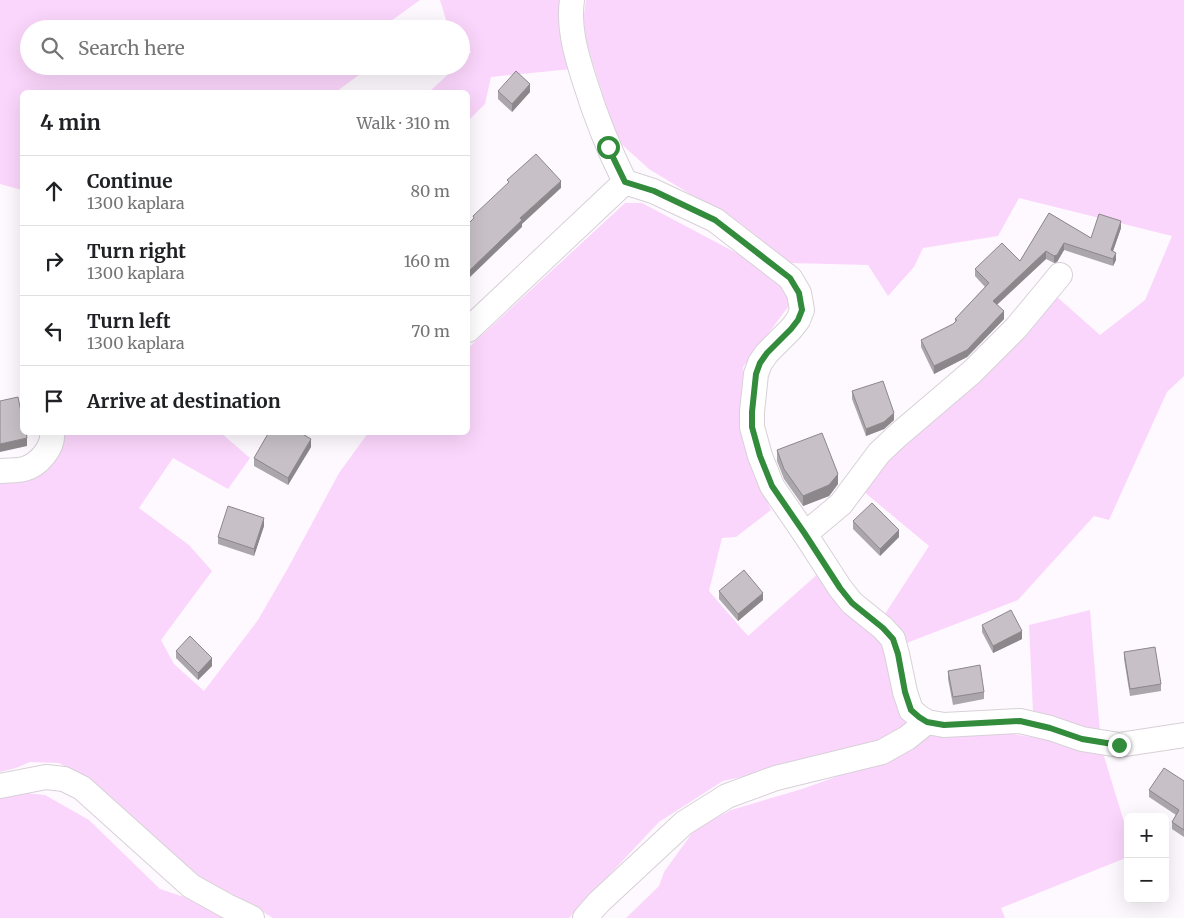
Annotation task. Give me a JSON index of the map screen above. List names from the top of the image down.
{
  "page": {
    "search": "Search here",
    "heading": ["4 min", "Walk · 310 m"],
    "list": [
      ["Continue", "1300 kaplara", "80 m"],
      ["Turn right", "1300 kaplara", "160 m"],
      ["Turn left", "1300 kaplara", "70 m"],
      "Arrive at destination"
    ],
    "map_buttons": ["+", "−"]
  }
}
